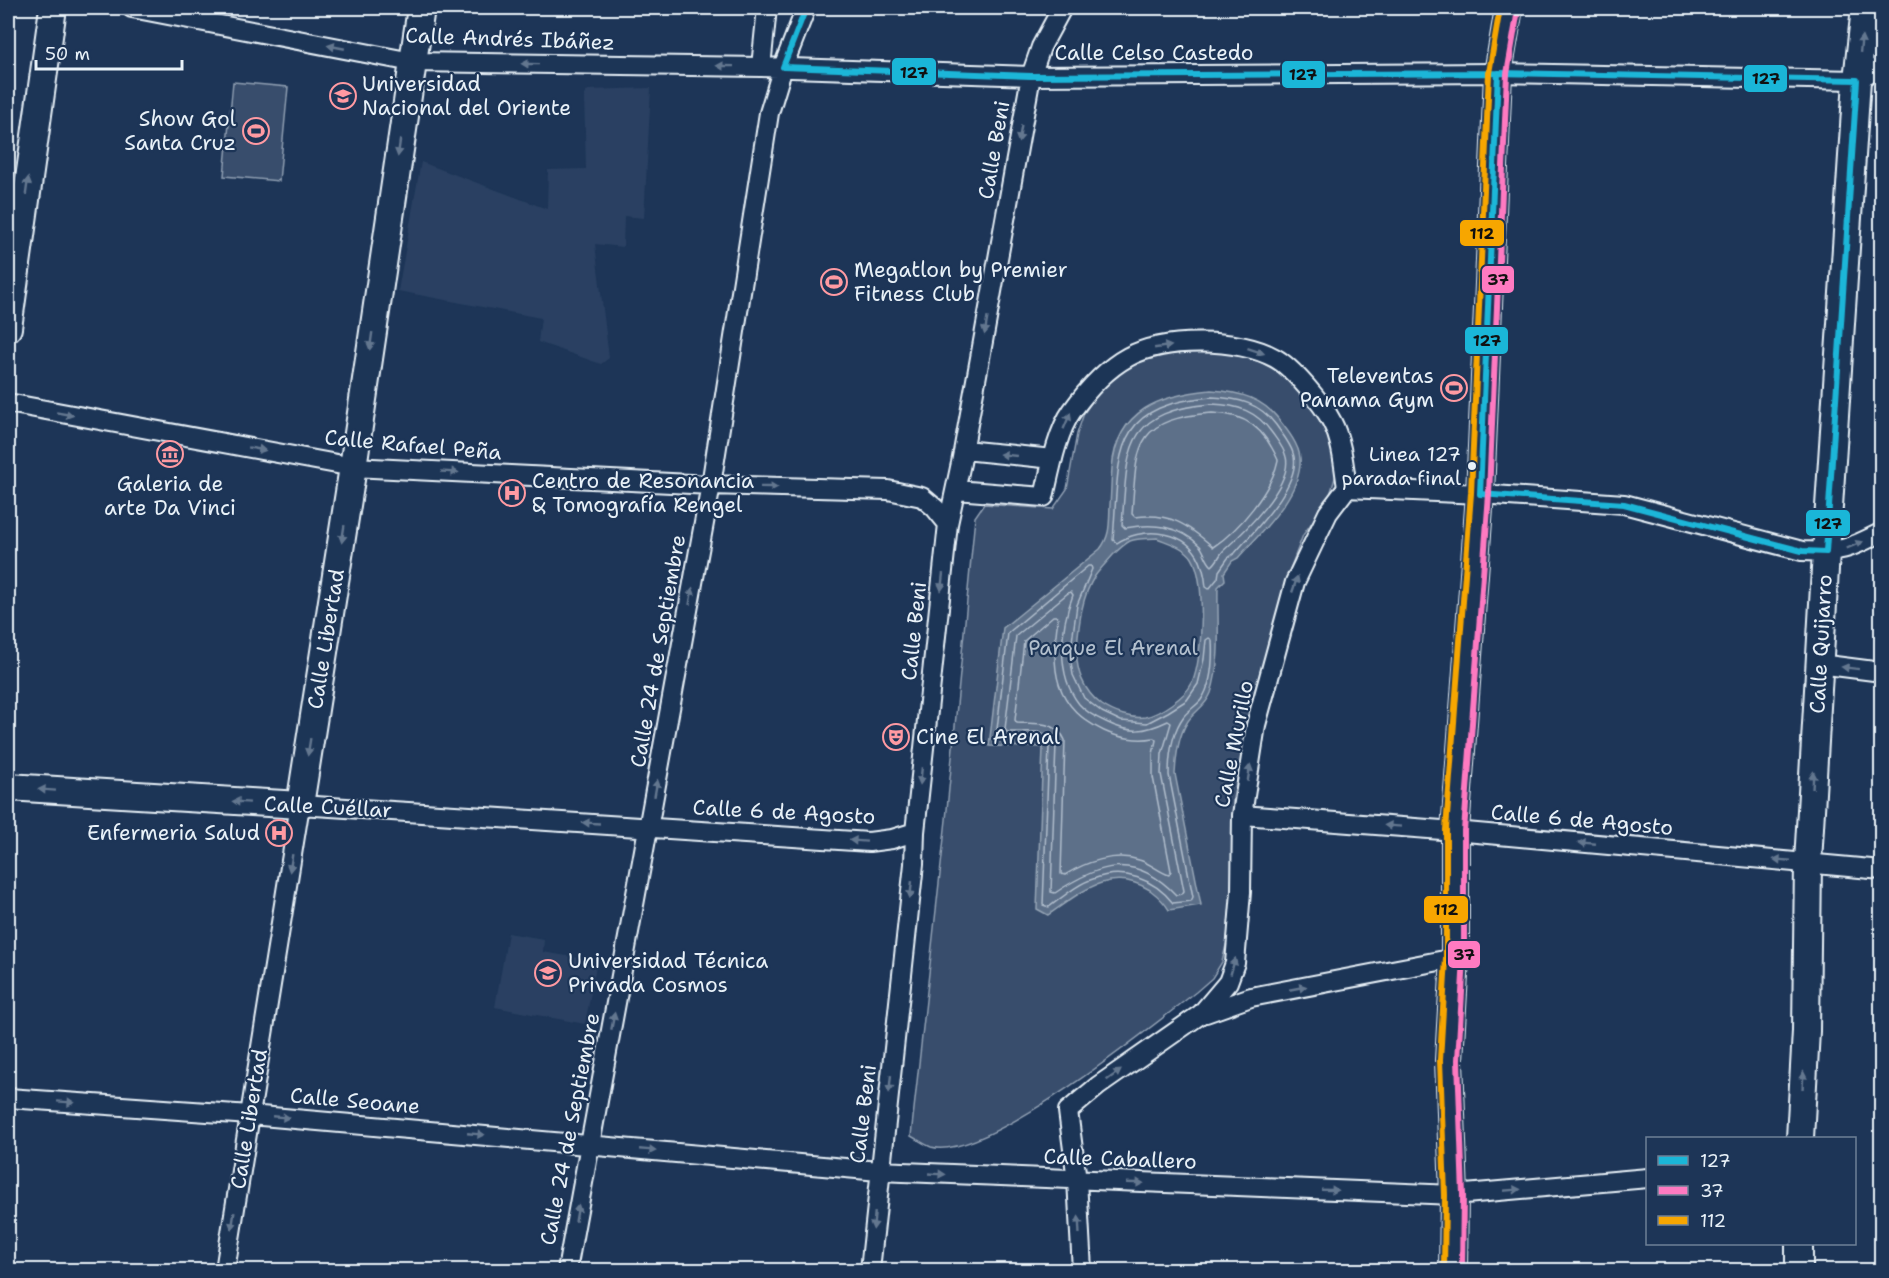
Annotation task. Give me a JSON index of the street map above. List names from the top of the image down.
{
  "streets": {
    "street": [
      "Calle Andrés Ibáñez",
      "Calle Celso Castedo",
      "Calle Beni",
      "Calle Rafael Peña",
      "Calle Libertad",
      "Calle Quijarro",
      "Calle 24 de Septiembre",
      "Calle Murillo",
      "Calle Cuéllar",
      "Calle 6 de Agosto",
      "Calle Seoane",
      "Calle Caballero"
    ]
  },
  "crossings": [
    ["Calle Andrés Ibáñez", "Calle Celso Castedo"],
    ["Calle Andrés Ibáñez", "Calle Libertad"],
    ["Calle Andrés Ibáñez", "Calle 24 de Septiembre"],
    ["Calle Celso Castedo", "Calle Beni"],
    ["Calle Celso Castedo", "Calle Quijarro"],
    ["Calle Celso Castedo", "Calle 24 de Septiembre"],
    ["Calle Beni", "Calle Rafael Peña"],
    ["Calle Beni", "Calle 6 de Agosto"],
    ["Calle Beni", "Calle Caballero"],
    ["Calle Rafael Peña", "Calle Libertad"],
    ["Calle Rafael Peña", "Calle 24 de Septiembre"],
    ["Calle Libertad", "Calle Cuéllar"],
    ["Calle Libertad", "Calle Seoane"],
    ["Calle Quijarro", "Calle 6 de Agosto"],
    ["Calle 24 de Septiembre", "Calle Cuéllar"],
    ["Calle 24 de Septiembre", "Calle 6 de Agosto"],
    ["Calle 24 de Septiembre", "Calle Seoane"],
    ["Calle 24 de Septiembre", "Calle Caballero"],
    ["Calle Murillo", "Calle 6 de Agosto"],
    ["Calle Murillo", "Calle Caballero"],
    ["Calle Cuéllar", "Calle 6 de Agosto"],
    ["Calle Seoane", "Calle Caballero"]
  ],
  "one_way": [
    "Calle Andrés Ibáñez",
    "Calle Beni",
    "Calle Rafael Peña",
    "Calle Libertad",
    "Calle Quijarro",
    "Calle 24 de Septiembre",
    "Calle Murillo",
    "Calle Cuéllar",
    "Calle 6 de Agosto",
    "Calle Seoane",
    "Calle Caballero"
  ],
  "parks": ["Parque El Arenal"],
  "places": {
    "school or university": ["Universidad Nacional del Oriente", "Universidad Técnica Privada Cosmos"],
    "sports": ["Show Gol Santa Cruz", "Megatlon by Premier Fitness Club", "Televentas Panama Gym"],
    "museum": ["Galeria de arte Da Vinci"],
    "other": ["Linea 127 parada final"],
    "hospital": ["Centro de Resonancia & Tomografía Rengel", "Enfermeria Salud"],
    "theatre": ["Cine El Arenal"]
  },
  "lines": ["transit line 127", "transit line 112", "transit line 37"],
  "legend": ["127", "37", "112"],
  "scale_bar": "50 m"
}
